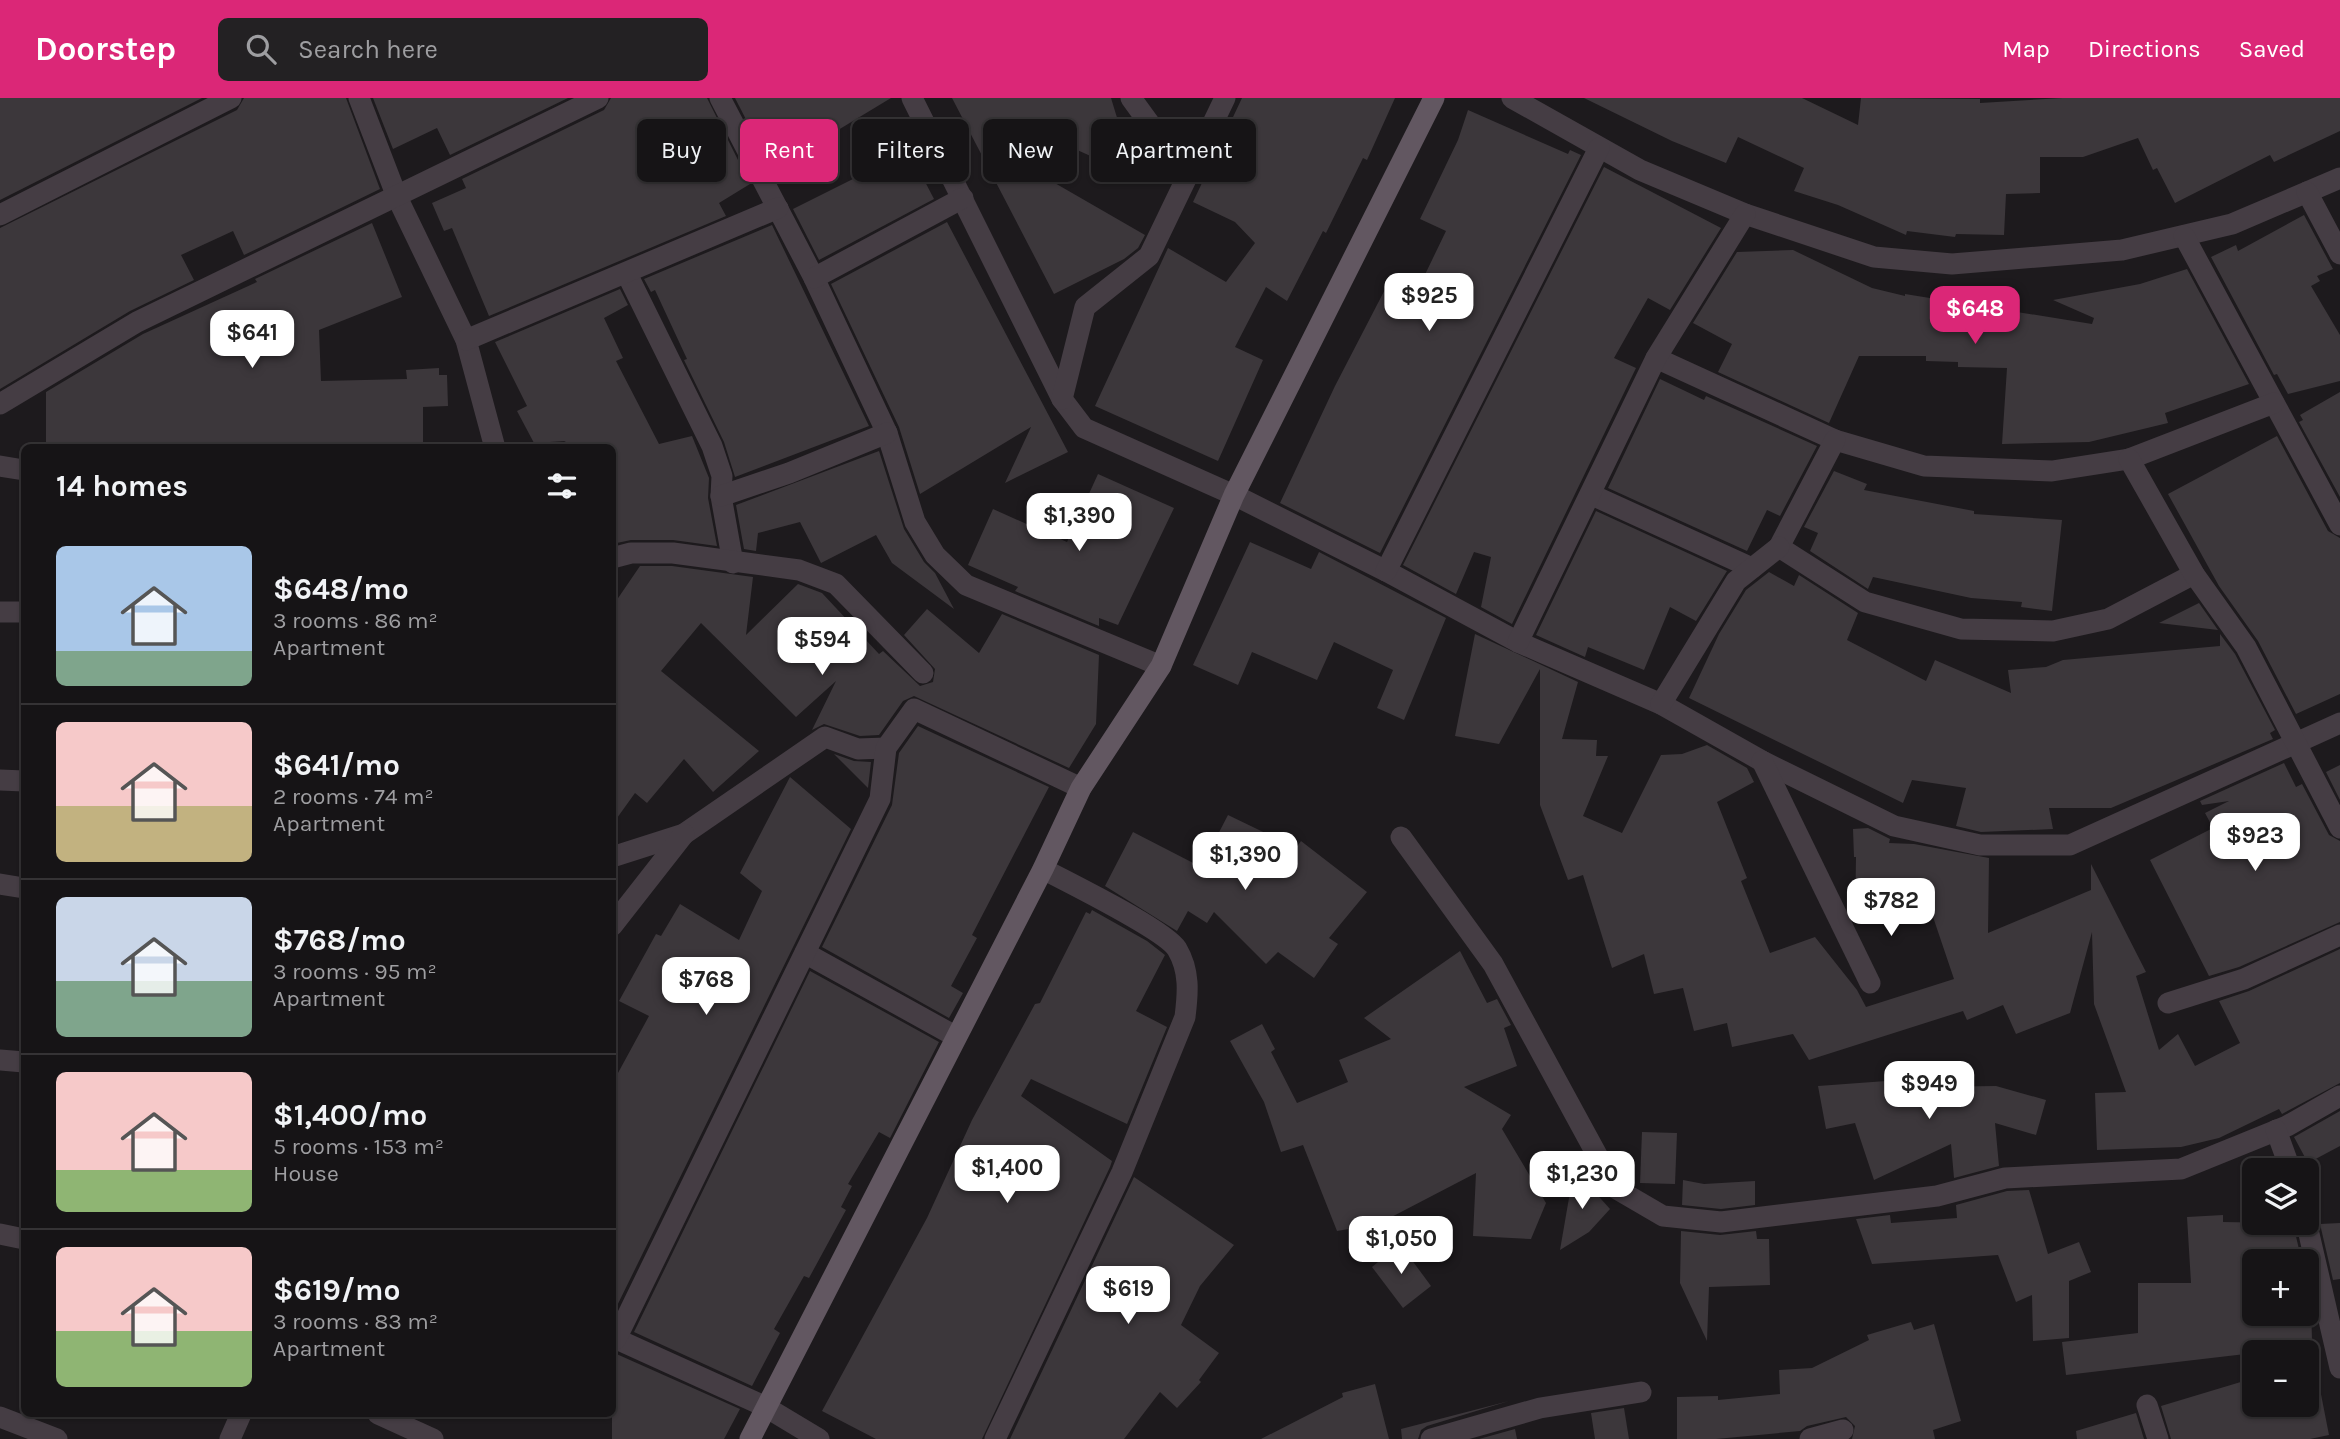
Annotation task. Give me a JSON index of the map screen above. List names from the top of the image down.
{
  "page": {
    "header": "Doorstep",
    "search": "Search here",
    "nav": ["Map", "Directions", "Saved"],
    "chip": [
      "Buy",
      "Rent",
      "Filters",
      "New",
      "Apartment"
    ],
    "price": [
      "$925",
      "$648",
      "$641",
      "$1,390",
      "$594",
      "$923",
      "$1,390",
      "$782",
      "$768",
      "$949",
      "$1,400",
      "$1,230",
      "$1,050",
      "$619"
    ],
    "heading": "14 homes",
    "list": [
      {
        "name": "$648/mo",
        "note": "3 rooms · 86 m² · Apartment"
      },
      {
        "name": "$641/mo",
        "note": "2 rooms · 74 m² · Apartment"
      },
      {
        "name": "$768/mo",
        "note": "3 rooms · 95 m² · Apartment"
      },
      {
        "name": "$1,400/mo",
        "note": "5 rooms · 153 m² · House"
      },
      {
        "name": "$619/mo",
        "note": "3 rooms · 83 m² · Apartment"
      }
    ],
    "map_buttons": ["+", "−"]
  }
}
